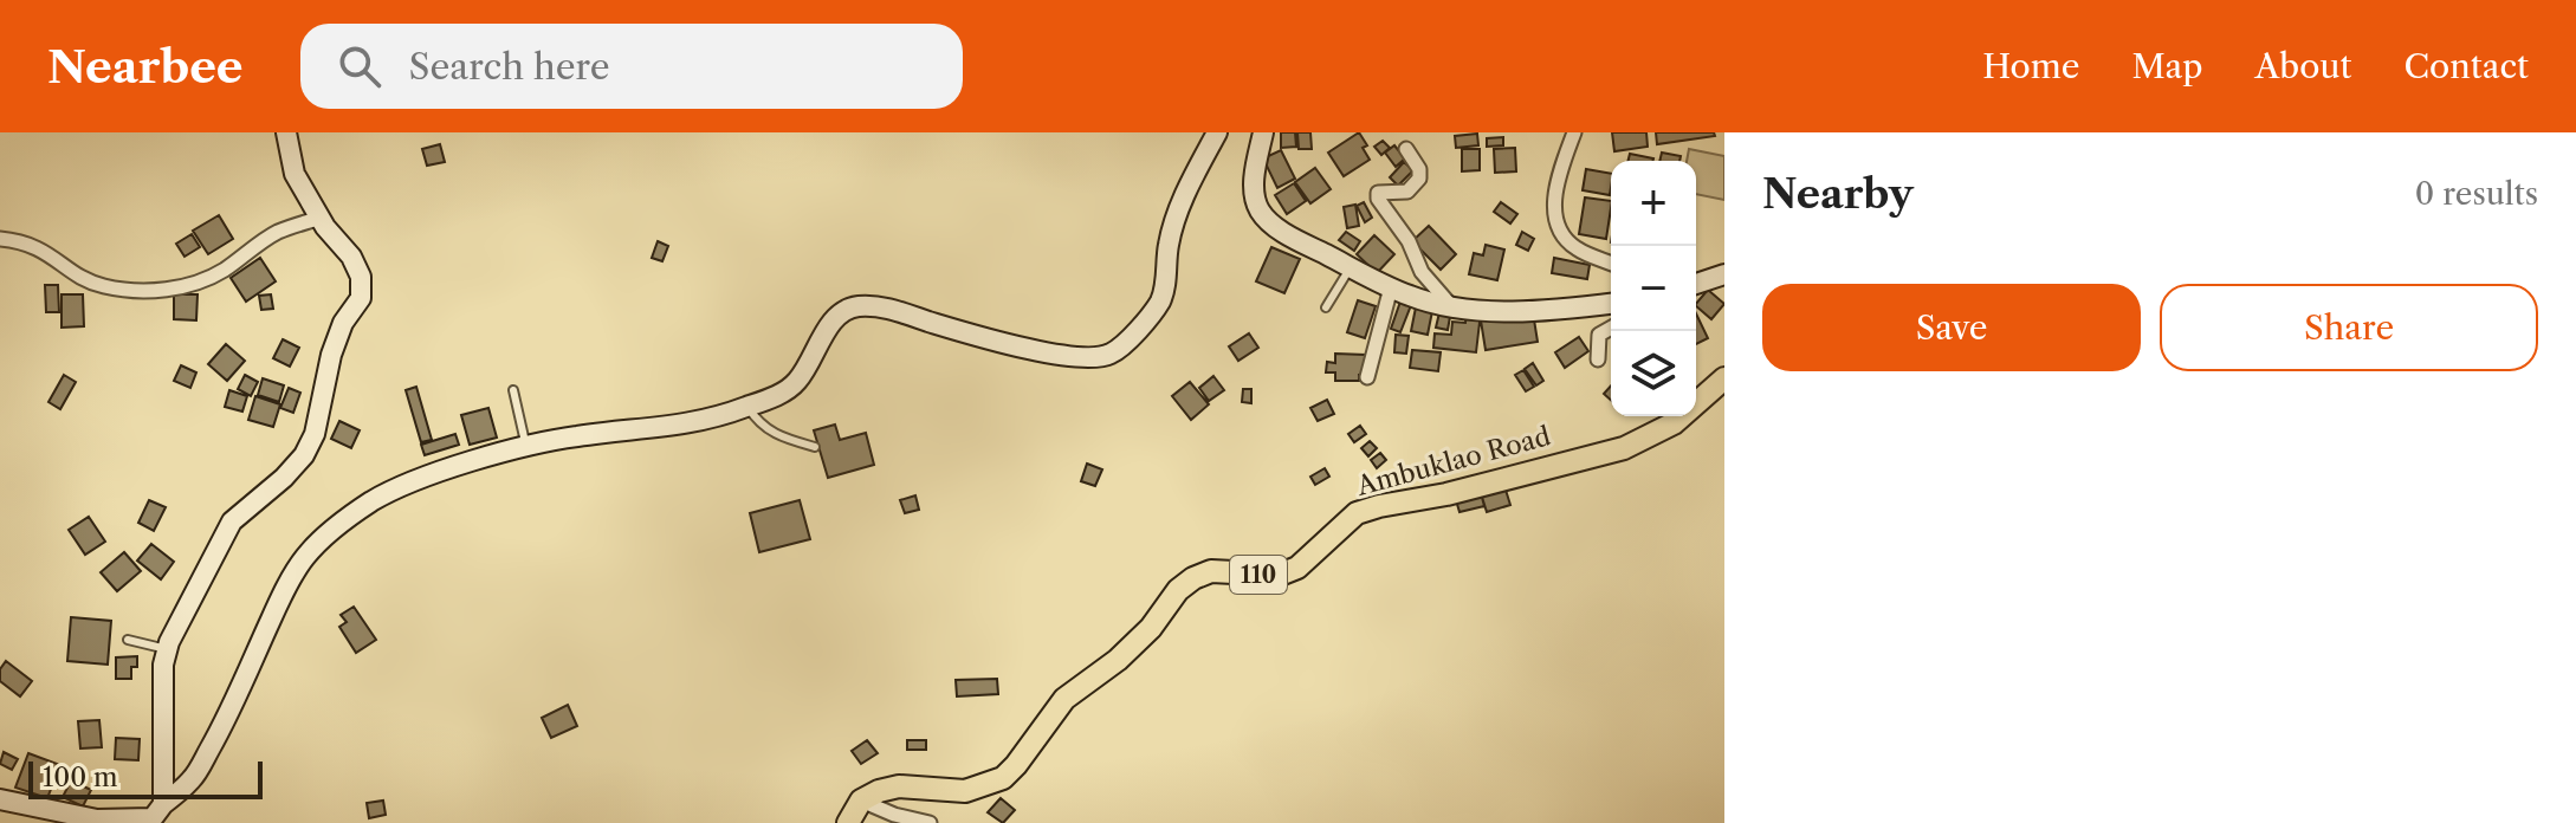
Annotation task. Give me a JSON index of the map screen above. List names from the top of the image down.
{
  "streets": {
    "main road": ["Ambuklao Road", "110"]
  },
  "scale_bar": "100 m",
  "page": {
    "header": "Nearbee",
    "search": "Search here",
    "nav": [
      "Home",
      "Map",
      "About",
      "Contact"
    ],
    "heading": ["Nearby", "0 results"],
    "map_buttons": ["+", "−"],
    "buttons": ["Save", "Share"],
    "scale": "100 m"
  }
}
